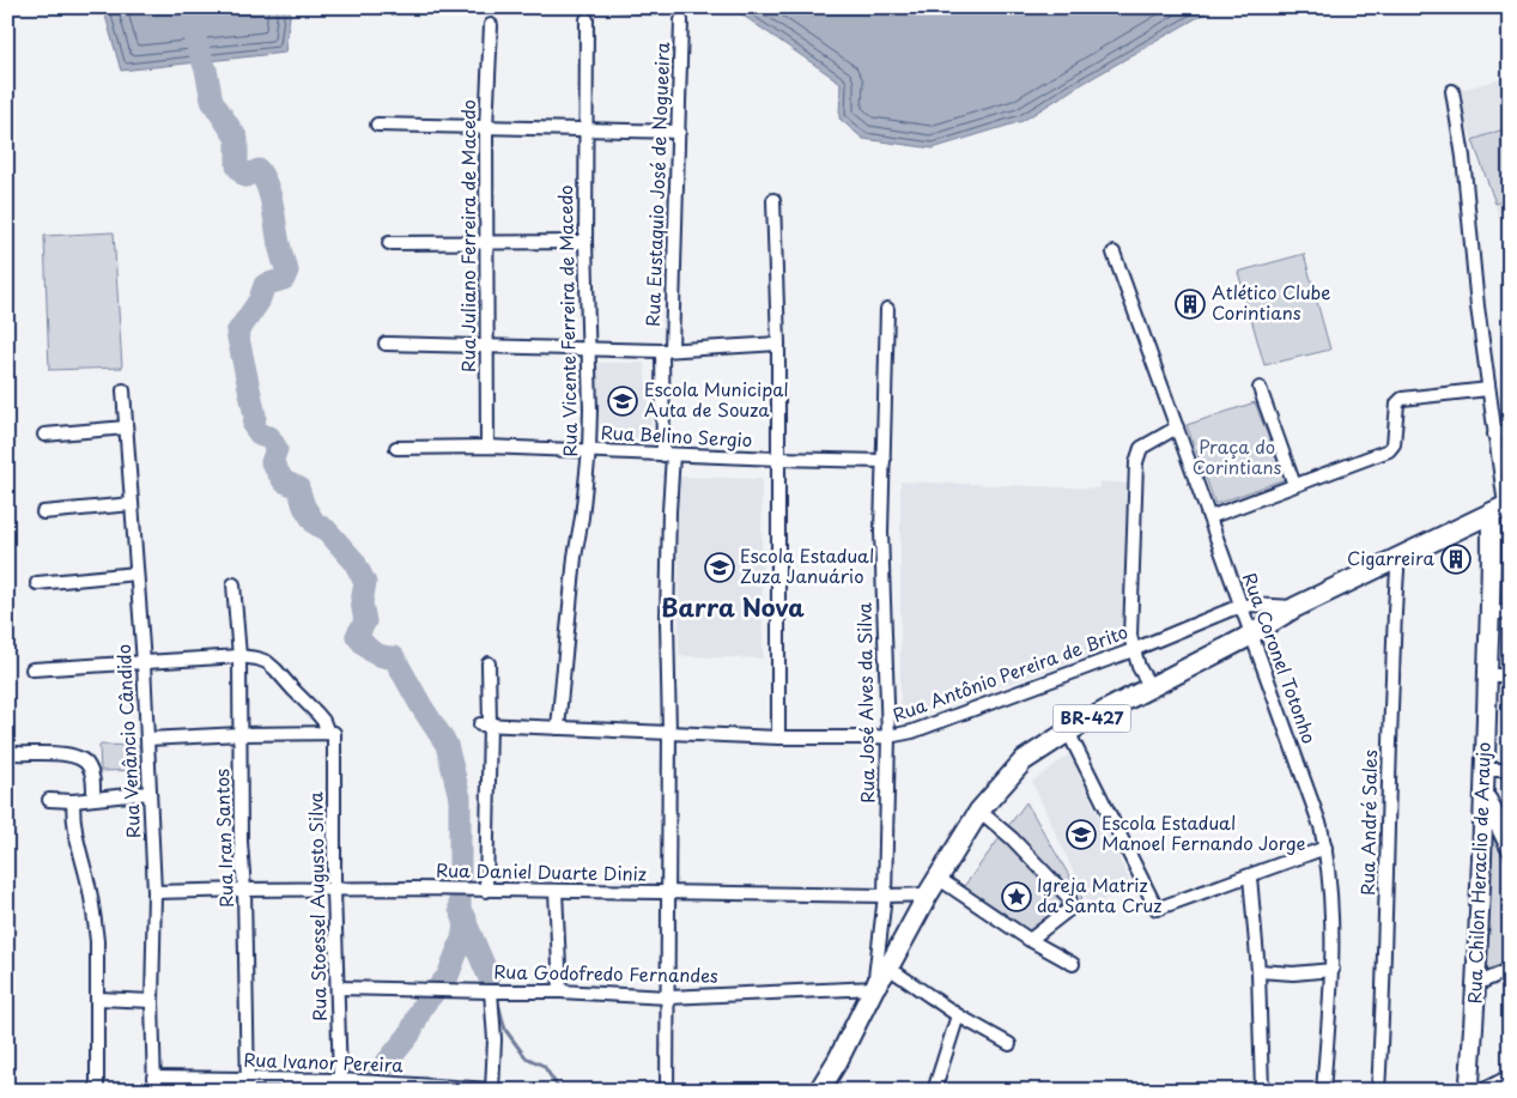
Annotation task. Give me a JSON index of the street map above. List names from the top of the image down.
{
  "streets": {
    "main road": ["BR-427", "Rua Chilon Heraclio de Araujo"],
    "street": [
      "Rua Eustaquio José de Nogueeira",
      "Rua Juliano Ferreira de Macedo",
      "Rua Vicente Ferreira de Macedo",
      "Rua Belino Sergio",
      "Rua Coronel Totonho",
      "Rua Antônio Pereira de Brito",
      "Rua José Alves da Silva",
      "Rua Venâncio Cândido",
      "Rua André Sales",
      "Rua Iran Santos",
      "Rua Daniel Duarte Diniz",
      "Rua Stoessel Augusto Silva",
      "Rua Godofredo Fernandes",
      "Rua Ivanor Pereira"
    ]
  },
  "crossings": [
    ["Rua Eustaquio José de Nogueeira", "Rua Belino Sergio"],
    ["Rua Eustaquio José de Nogueeira", "Rua Antônio Pereira de Brito"],
    ["Rua Eustaquio José de Nogueeira", "Rua Daniel Duarte Diniz"],
    ["Rua Eustaquio José de Nogueeira", "Rua Godofredo Fernandes"],
    ["Rua Juliano Ferreira de Macedo", "Rua Belino Sergio"],
    ["Rua Vicente Ferreira de Macedo", "Rua Belino Sergio"],
    ["Rua Vicente Ferreira de Macedo", "Rua Antônio Pereira de Brito"],
    ["Rua Belino Sergio", "Rua José Alves da Silva"],
    ["Rua Coronel Totonho", "Rua Antônio Pereira de Brito"],
    ["Rua Coronel Totonho", "BR-427"],
    ["Rua Antônio Pereira de Brito", "Rua José Alves da Silva"],
    ["Rua Antônio Pereira de Brito", "BR-427"],
    ["Rua José Alves da Silva", "BR-427"],
    ["Rua José Alves da Silva", "Rua Daniel Duarte Diniz"],
    ["Rua José Alves da Silva", "Rua Godofredo Fernandes"],
    ["BR-427", "Rua André Sales"],
    ["BR-427", "Rua Daniel Duarte Diniz"],
    ["BR-427", "Rua Chilon Heraclio de Araujo"],
    ["BR-427", "Rua Godofredo Fernandes"],
    ["Rua Venâncio Cândido", "Rua Daniel Duarte Diniz"],
    ["Rua Venâncio Cândido", "Rua Ivanor Pereira"],
    ["Rua Iran Santos", "Rua Daniel Duarte Diniz"],
    ["Rua Iran Santos", "Rua Ivanor Pereira"],
    ["Rua Daniel Duarte Diniz", "Rua Stoessel Augusto Silva"],
    ["Rua Stoessel Augusto Silva", "Rua Godofredo Fernandes"],
    ["Rua Stoessel Augusto Silva", "Rua Ivanor Pereira"]
  ],
  "districts": ["Barra Nova"],
  "parks": ["Praça do Corintians"],
  "places": {
    "building": ["Atlético Clube Corintians", "Cigarreira"],
    "school or university": ["Escola Municipal Auta de Souza", "Escola Estadual Zuza Januário", "Escola Estadual Manoel Fernando Jorge"],
    "place": ["Igreja Matriz da Santa Cruz"]
  }
}
